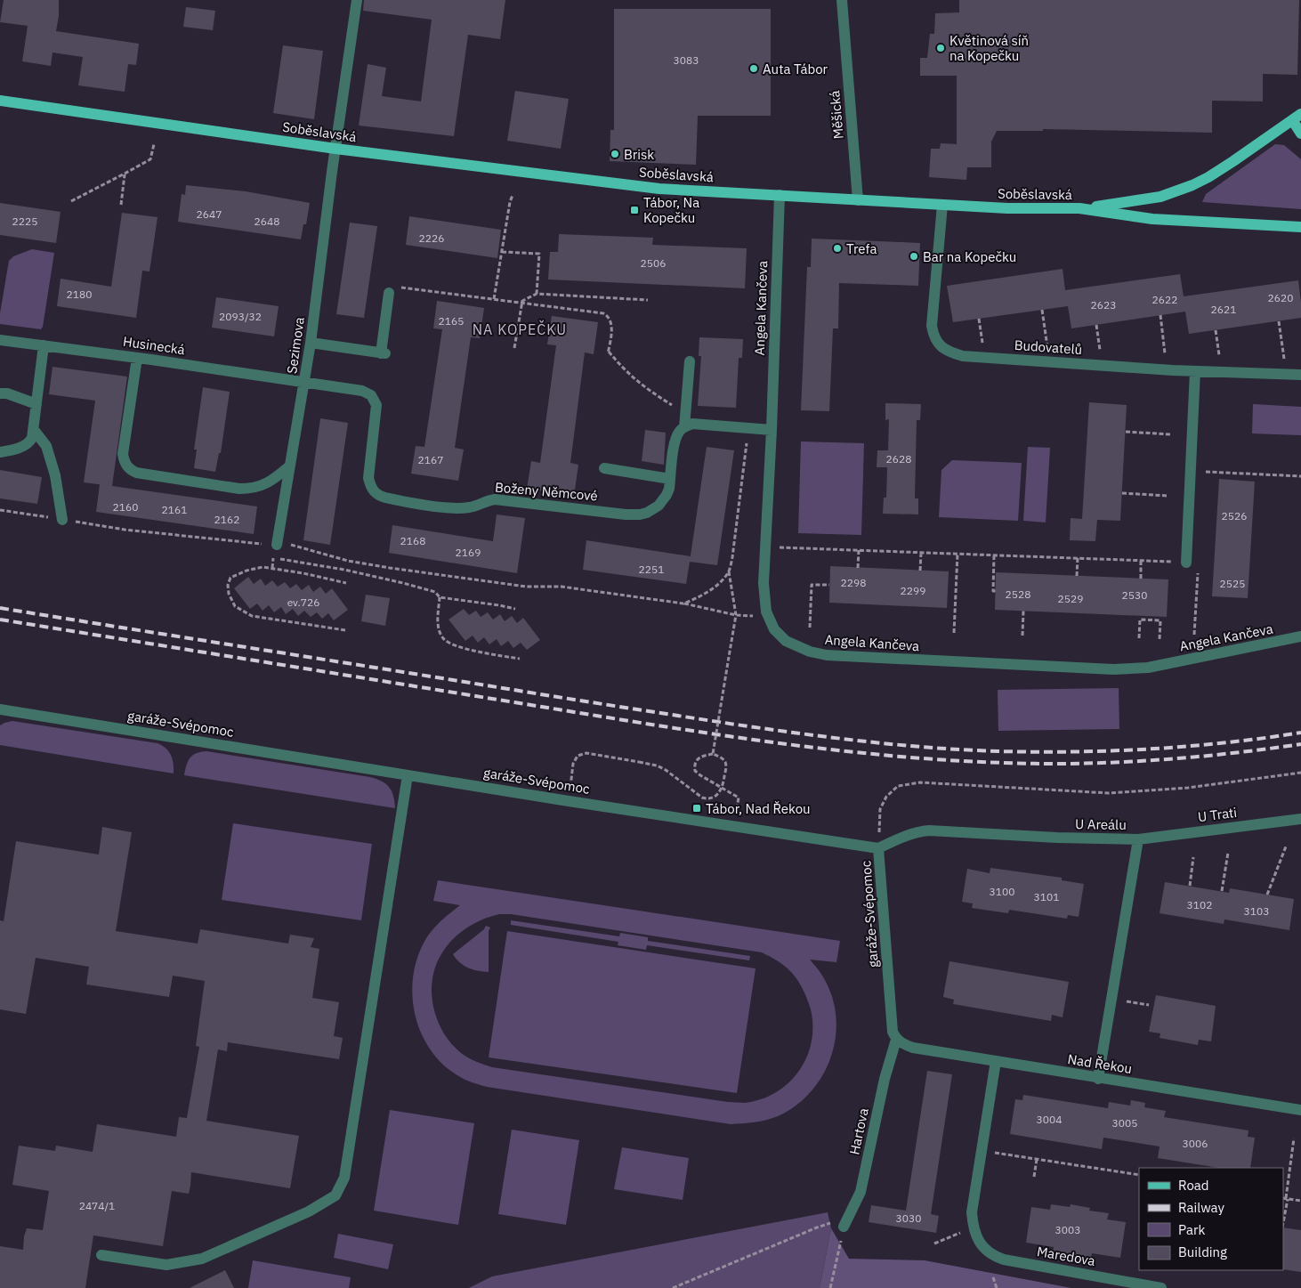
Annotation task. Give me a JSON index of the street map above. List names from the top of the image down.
{
  "streets": {
    "main road": ["Soběslavská"],
    "street": [
      "Měšická",
      "Angela Kančeva",
      "Husinecká",
      "Sezimova",
      "Budovatelů",
      "Boženy Němcové",
      "garáže-Svépomoc",
      "U Trati",
      "U Areálu",
      "Nad Řekou",
      "Hartova",
      "Maredova"
    ]
  },
  "crossings": [
    ["Měšická", "Soběslavská"],
    ["Soběslavská", "Angela Kančeva"],
    ["Soběslavská", "Sezimova"],
    ["Soběslavská", "Budovatelů"],
    ["Husinecká", "Sezimova"],
    ["Husinecká", "Boženy Němcové"],
    ["Sezimova", "Boženy Němcové"],
    ["garáže-Svépomoc", "U Areálu"],
    ["garáže-Svépomoc", "Nad Řekou"],
    ["garáže-Svépomoc", "Hartova"],
    ["U Trati", "U Areálu"],
    ["U Areálu", "Nad Řekou"],
    ["Nad Řekou", "Hartova"],
    ["Nad Řekou", "Maredova"]
  ],
  "districts": ["NA KOPEČKU"],
  "places": {
    "other": [
      "Květinová síň na Kopečku",
      "Auta Tábor",
      "Brisk",
      "Trefa",
      "Bar na Kopečku"
    ],
    "transit": ["Tábor, Na Kopečku", "Tábor, Nad Řekou"]
  },
  "house_numbers": [
    "3083",
    "2647",
    "2225",
    "2648",
    "2226",
    "2506",
    "2180",
    "2620",
    "2622",
    "2623",
    "2621",
    "2093/32",
    "2165",
    "2628",
    "2167",
    "2160",
    "2161",
    "2526",
    "2162",
    "2168",
    "2169",
    "2251",
    "2298",
    "2525",
    "2299",
    "2528",
    "2530",
    "2529",
    "ev.726",
    "3100",
    "3101",
    "3102",
    "3103",
    "3004",
    "3005",
    "3006",
    "2474/1",
    "3030",
    "3003"
  ],
  "legend": [
    "Road",
    "Railway",
    "Park",
    "Building"
  ]
}
